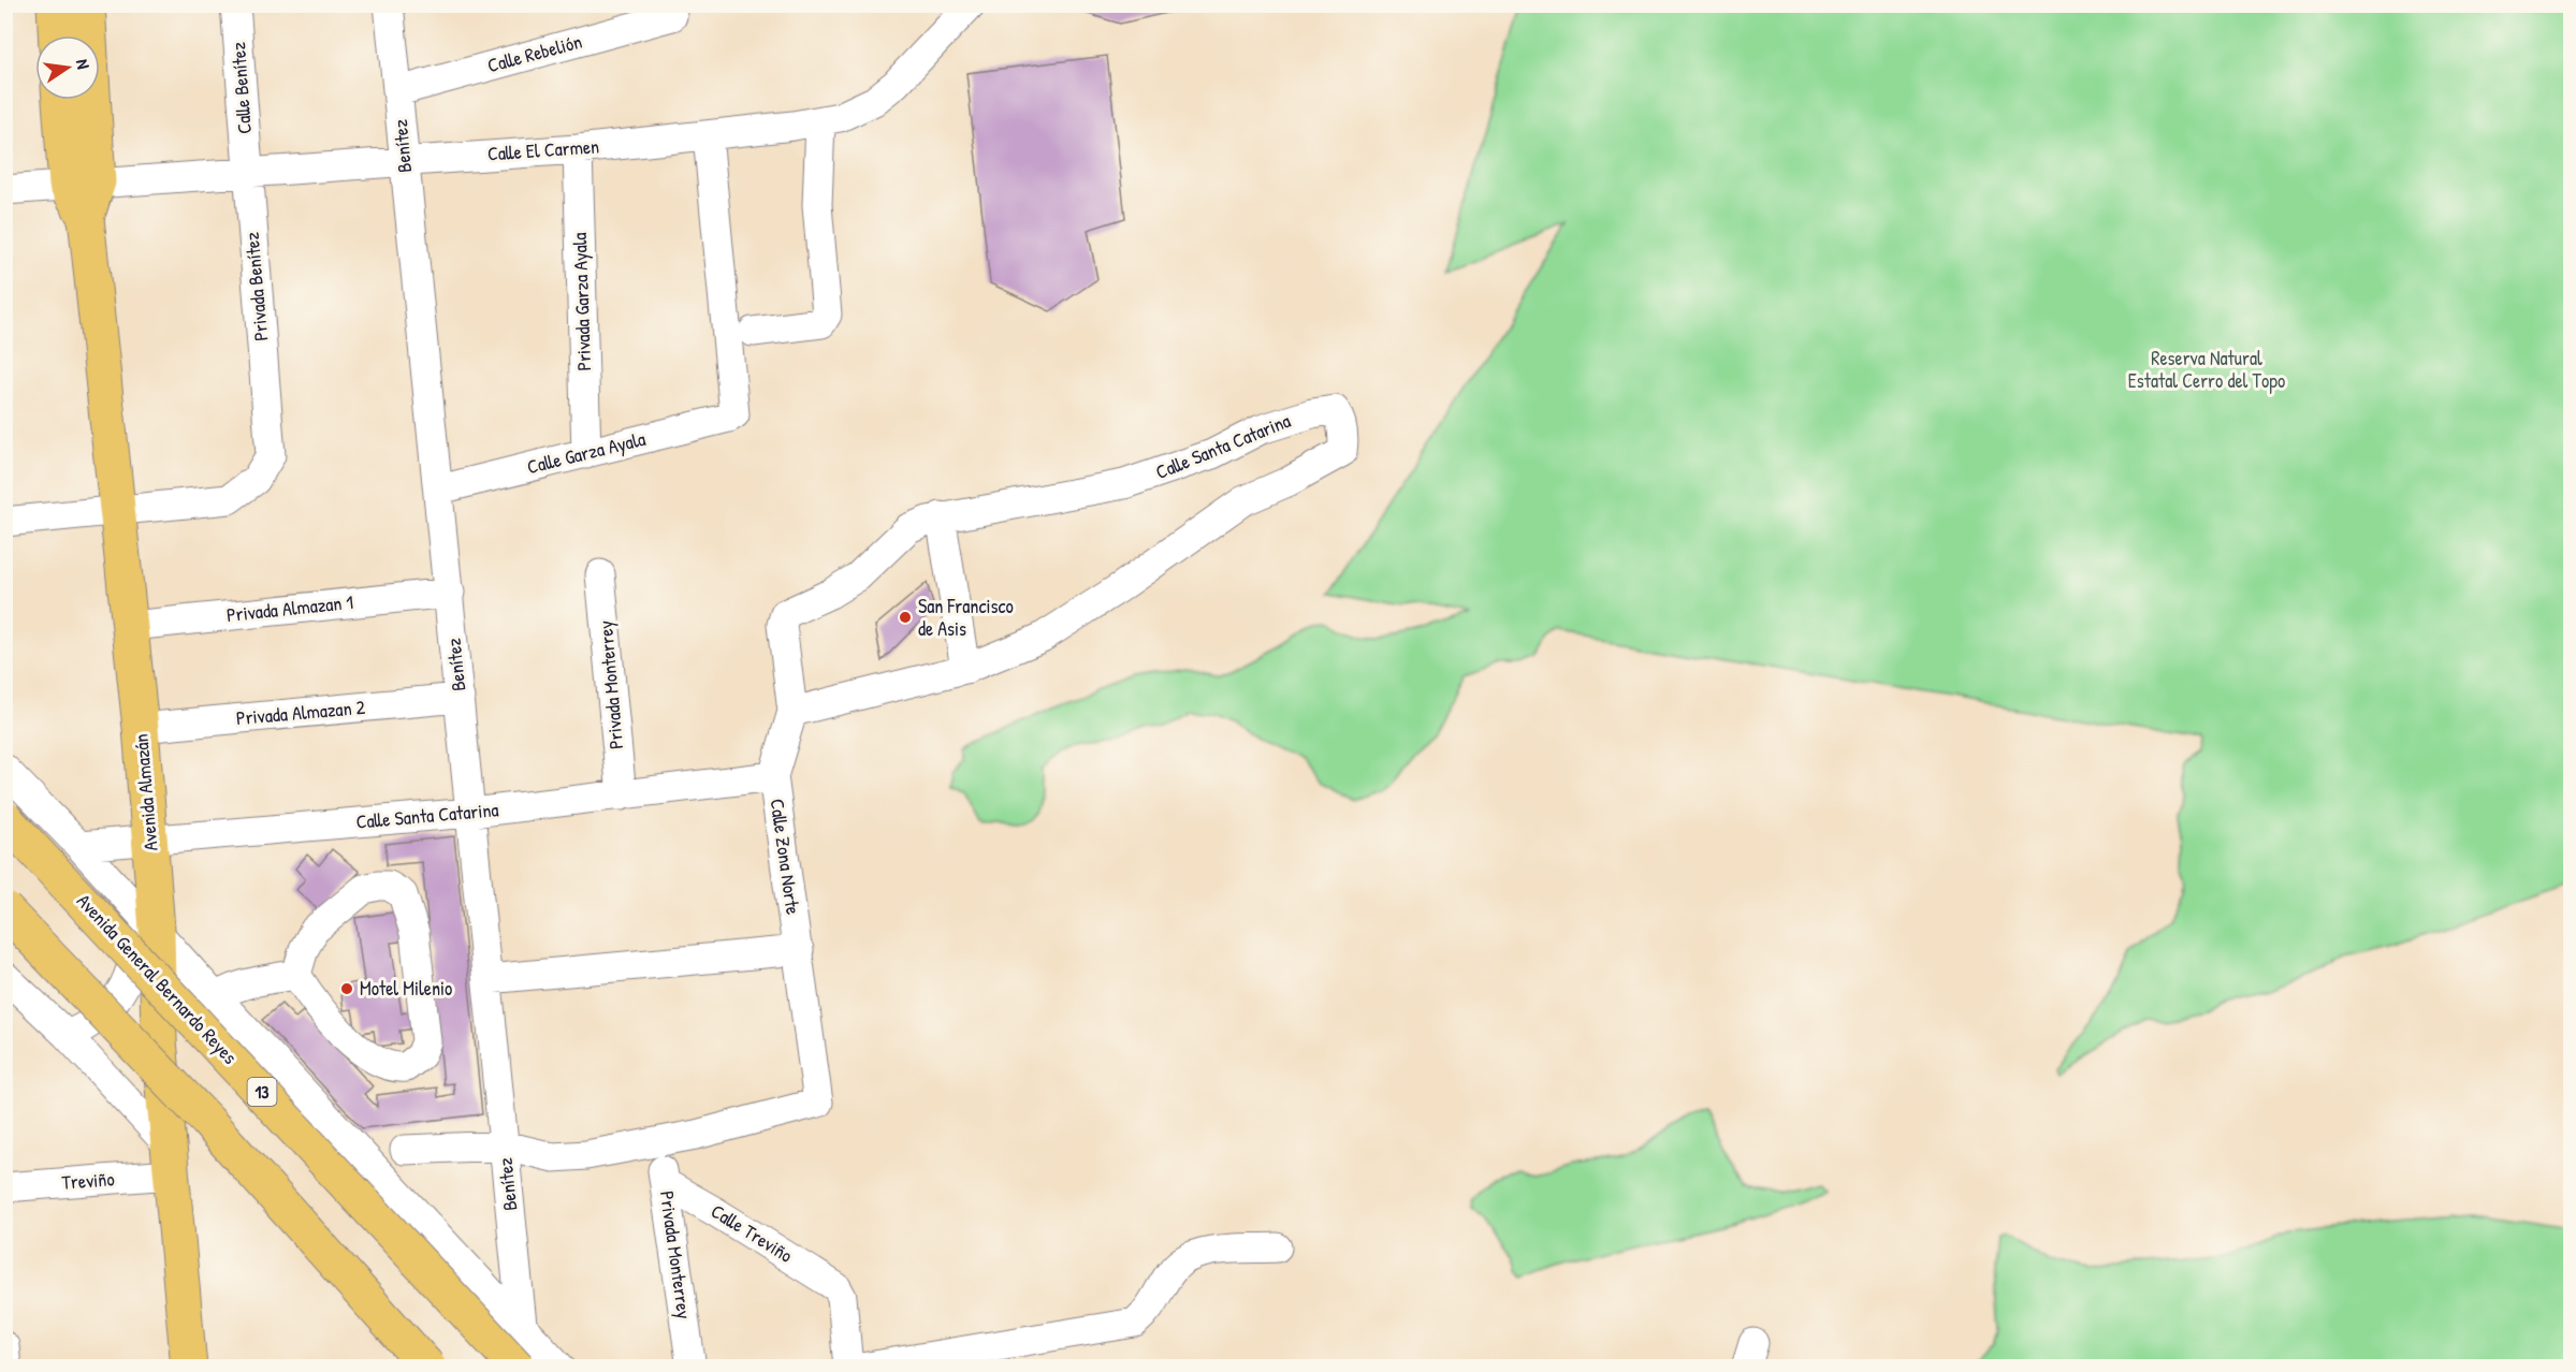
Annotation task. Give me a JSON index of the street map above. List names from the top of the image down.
{
  "streets": {
    "main road": ["Avenida Almazán", "Avenida General Bernardo Reyes", "13"],
    "street": [
      "Calle Rebelión",
      "Calle Benítez",
      "Benítez",
      "Calle El Carmen",
      "Privada Benítez",
      "Privada Garza Ayala",
      "Calle Santa Catarina",
      "Calle Garza Ayala",
      "Privada Almazan 1",
      "Privada Monterrey",
      "Privada Almazan 2",
      "Calle Zona Norte",
      "Treviño",
      "Calle Treviño"
    ]
  },
  "crossings": [
    ["Calle Rebelión", "Benítez"],
    ["Calle Benítez", "Calle El Carmen"],
    ["Calle Benítez", "Privada Benítez"],
    ["Benítez", "Calle El Carmen"],
    ["Benítez", "Calle Santa Catarina"],
    ["Benítez", "Calle Garza Ayala"],
    ["Benítez", "Privada Almazan 1"],
    ["Benítez", "Privada Almazan 2"],
    ["Calle El Carmen", "Privada Benítez"],
    ["Calle El Carmen", "Privada Garza Ayala"],
    ["Calle El Carmen", "Calle Garza Ayala"],
    ["Calle El Carmen", "Avenida Almazán"],
    ["Privada Benítez", "Avenida Almazán"],
    ["Privada Garza Ayala", "Calle Garza Ayala"],
    ["Calle Santa Catarina", "Privada Monterrey"],
    ["Calle Santa Catarina", "Avenida Almazán"],
    ["Calle Santa Catarina", "Calle Zona Norte"],
    ["Privada Almazan 1", "Avenida Almazán"],
    ["Privada Monterrey", "Calle Zona Norte"],
    ["Privada Monterrey", "Calle Treviño"],
    ["Privada Almazan 2", "Avenida Almazán"],
    ["Avenida Almazán", "Treviño"]
  ],
  "parks": ["Reserva Natural Estatal Cerro del Topo"],
  "places": ["San Francisco de Asis", "Motel Milenio"],
  "north": "right"
}
